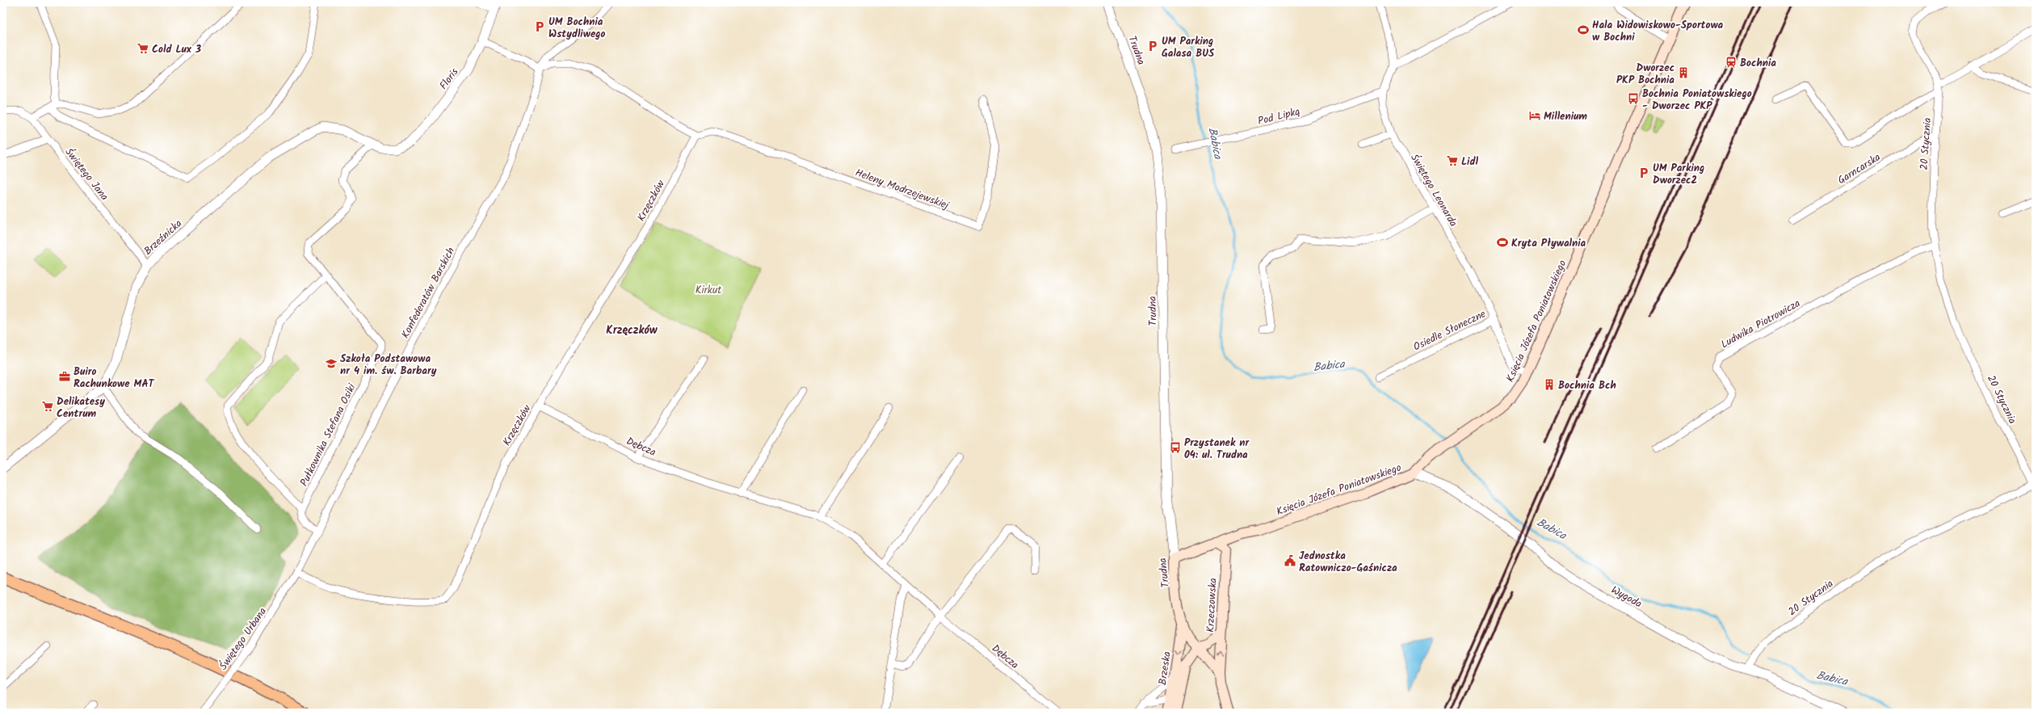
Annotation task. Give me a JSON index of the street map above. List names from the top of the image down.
{
  "streets": {
    "main road": [
      "Trudna",
      "Księcia Józefa Poniatowskiego",
      "Krzeczowska",
      "Brzeska"
    ],
    "street": [
      "Floris",
      "Pod Lipką",
      "20 Stycznia",
      "Garncarska",
      "Świętego Jana",
      "Heleny Modrzejewskiej",
      "Świętego Leonarda",
      "Krzęczków",
      "Brzeźnicka",
      "Konfederatów Barskich",
      "Ludwika Piotrowicza",
      "Osiedle Słoneczne",
      "Pułkownika Stefana Osiki",
      "Dębcza",
      "Wygoda",
      "Świętego Urbana"
    ]
  },
  "crossings": [
    ["Trudna", "Księcia Józefa Poniatowskiego"],
    ["Trudna", "Krzeczowska"],
    ["Trudna", "Brzeska"],
    ["Floris", "Brzeźnicka"],
    ["Pod Lipką", "Świętego Leonarda"],
    ["20 Stycznia", "Garncarska"],
    ["20 Stycznia", "Ludwika Piotrowicza"],
    ["20 Stycznia", "Wygoda"],
    ["Świętego Jana", "Brzeźnicka"],
    ["Heleny Modrzejewskiej", "Krzęczków"],
    ["Świętego Leonarda", "Księcia Józefa Poniatowskiego"],
    ["Świętego Leonarda", "Osiedle Słoneczne"],
    ["Krzęczków", "Konfederatów Barskich"],
    ["Krzęczków", "Dębcza"],
    ["Krzęczków", "Świętego Urbana"],
    ["Brzeźnicka", "Pułkownika Stefana Osiki"],
    ["Konfederatów Barskich", "Pułkownika Stefana Osiki"],
    ["Konfederatów Barskich", "Świętego Urbana"],
    ["Księcia Józefa Poniatowskiego", "Wygoda"],
    ["Księcia Józefa Poniatowskiego", "Krzeczowska"],
    ["Krzeczowska", "Brzeska"]
  ],
  "districts": ["Krzęczków"],
  "water": ["Babica"],
  "parks": ["Kirkut"],
  "places": {
    "parking": ["UM Bochnia Wstydliwego", "UM Parking Galasa BUS", "UM Parking Dworzec2"],
    "sports": ["Hala Widowiskowo-Sportowa w Bochni", "Kryta Pływalnia"],
    "supermarket": ["Cold Lux 3", "Lidl", "Delikatesy Centrum"],
    "station": ["Bochnia"],
    "building": ["Dworzec PKP Bochnia", "Bochnia Bch"],
    "bus stop": ["Bochnia Poniatowskiego - Dworzec PKP", "Przystanek nr 04: ul. Trudna"],
    "hotel": ["Millenium"],
    "school or university": ["Szkoła Podstawowa nr 4 im. św. Barbary"],
    "office": ["Buiro Rachunkowe MAT"],
    "public building": ["Jednostka Ratowniczo-Gaśnicza"]
  }
}
